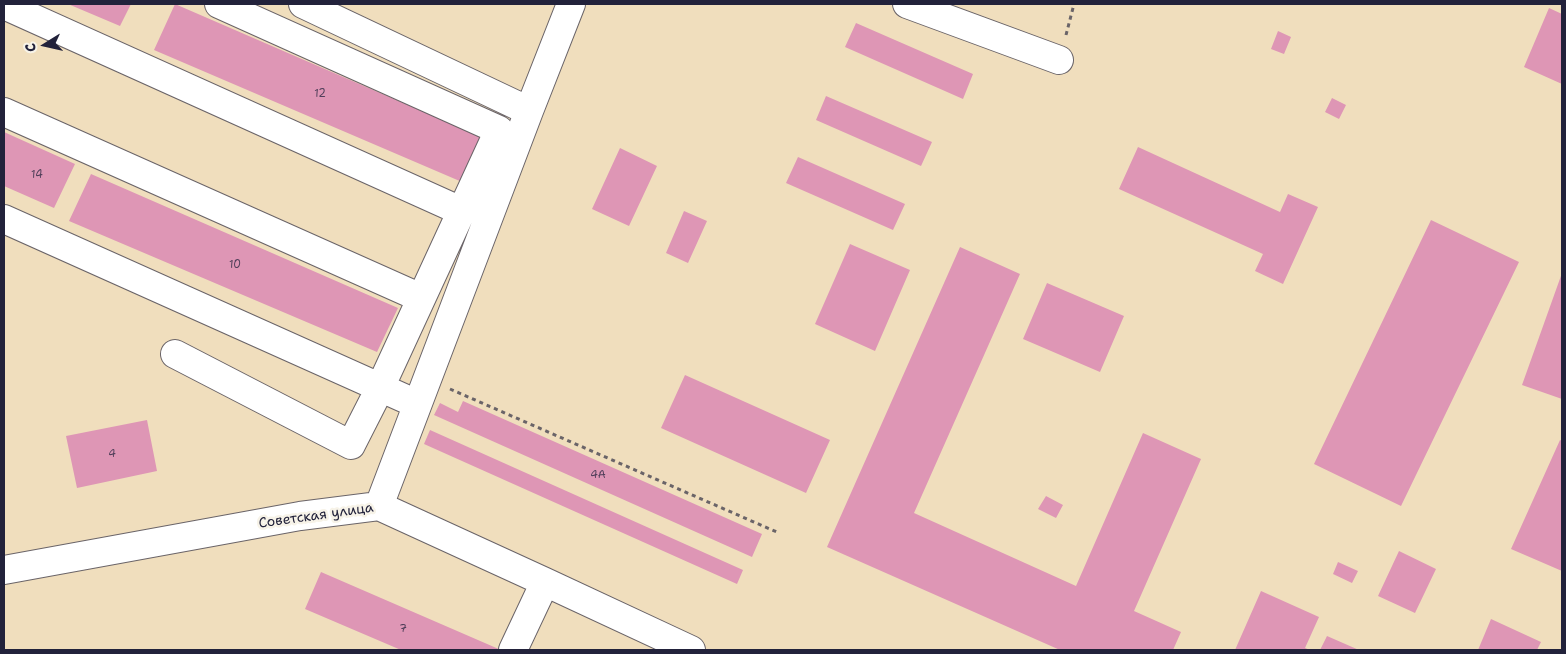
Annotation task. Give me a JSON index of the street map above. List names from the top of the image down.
{
  "streets": {
    "street": ["Советская улица"]
  },
  "house_numbers": [
    "12",
    "14",
    "10",
    "4",
    "4А",
    "7"
  ],
  "north": "left"
}
